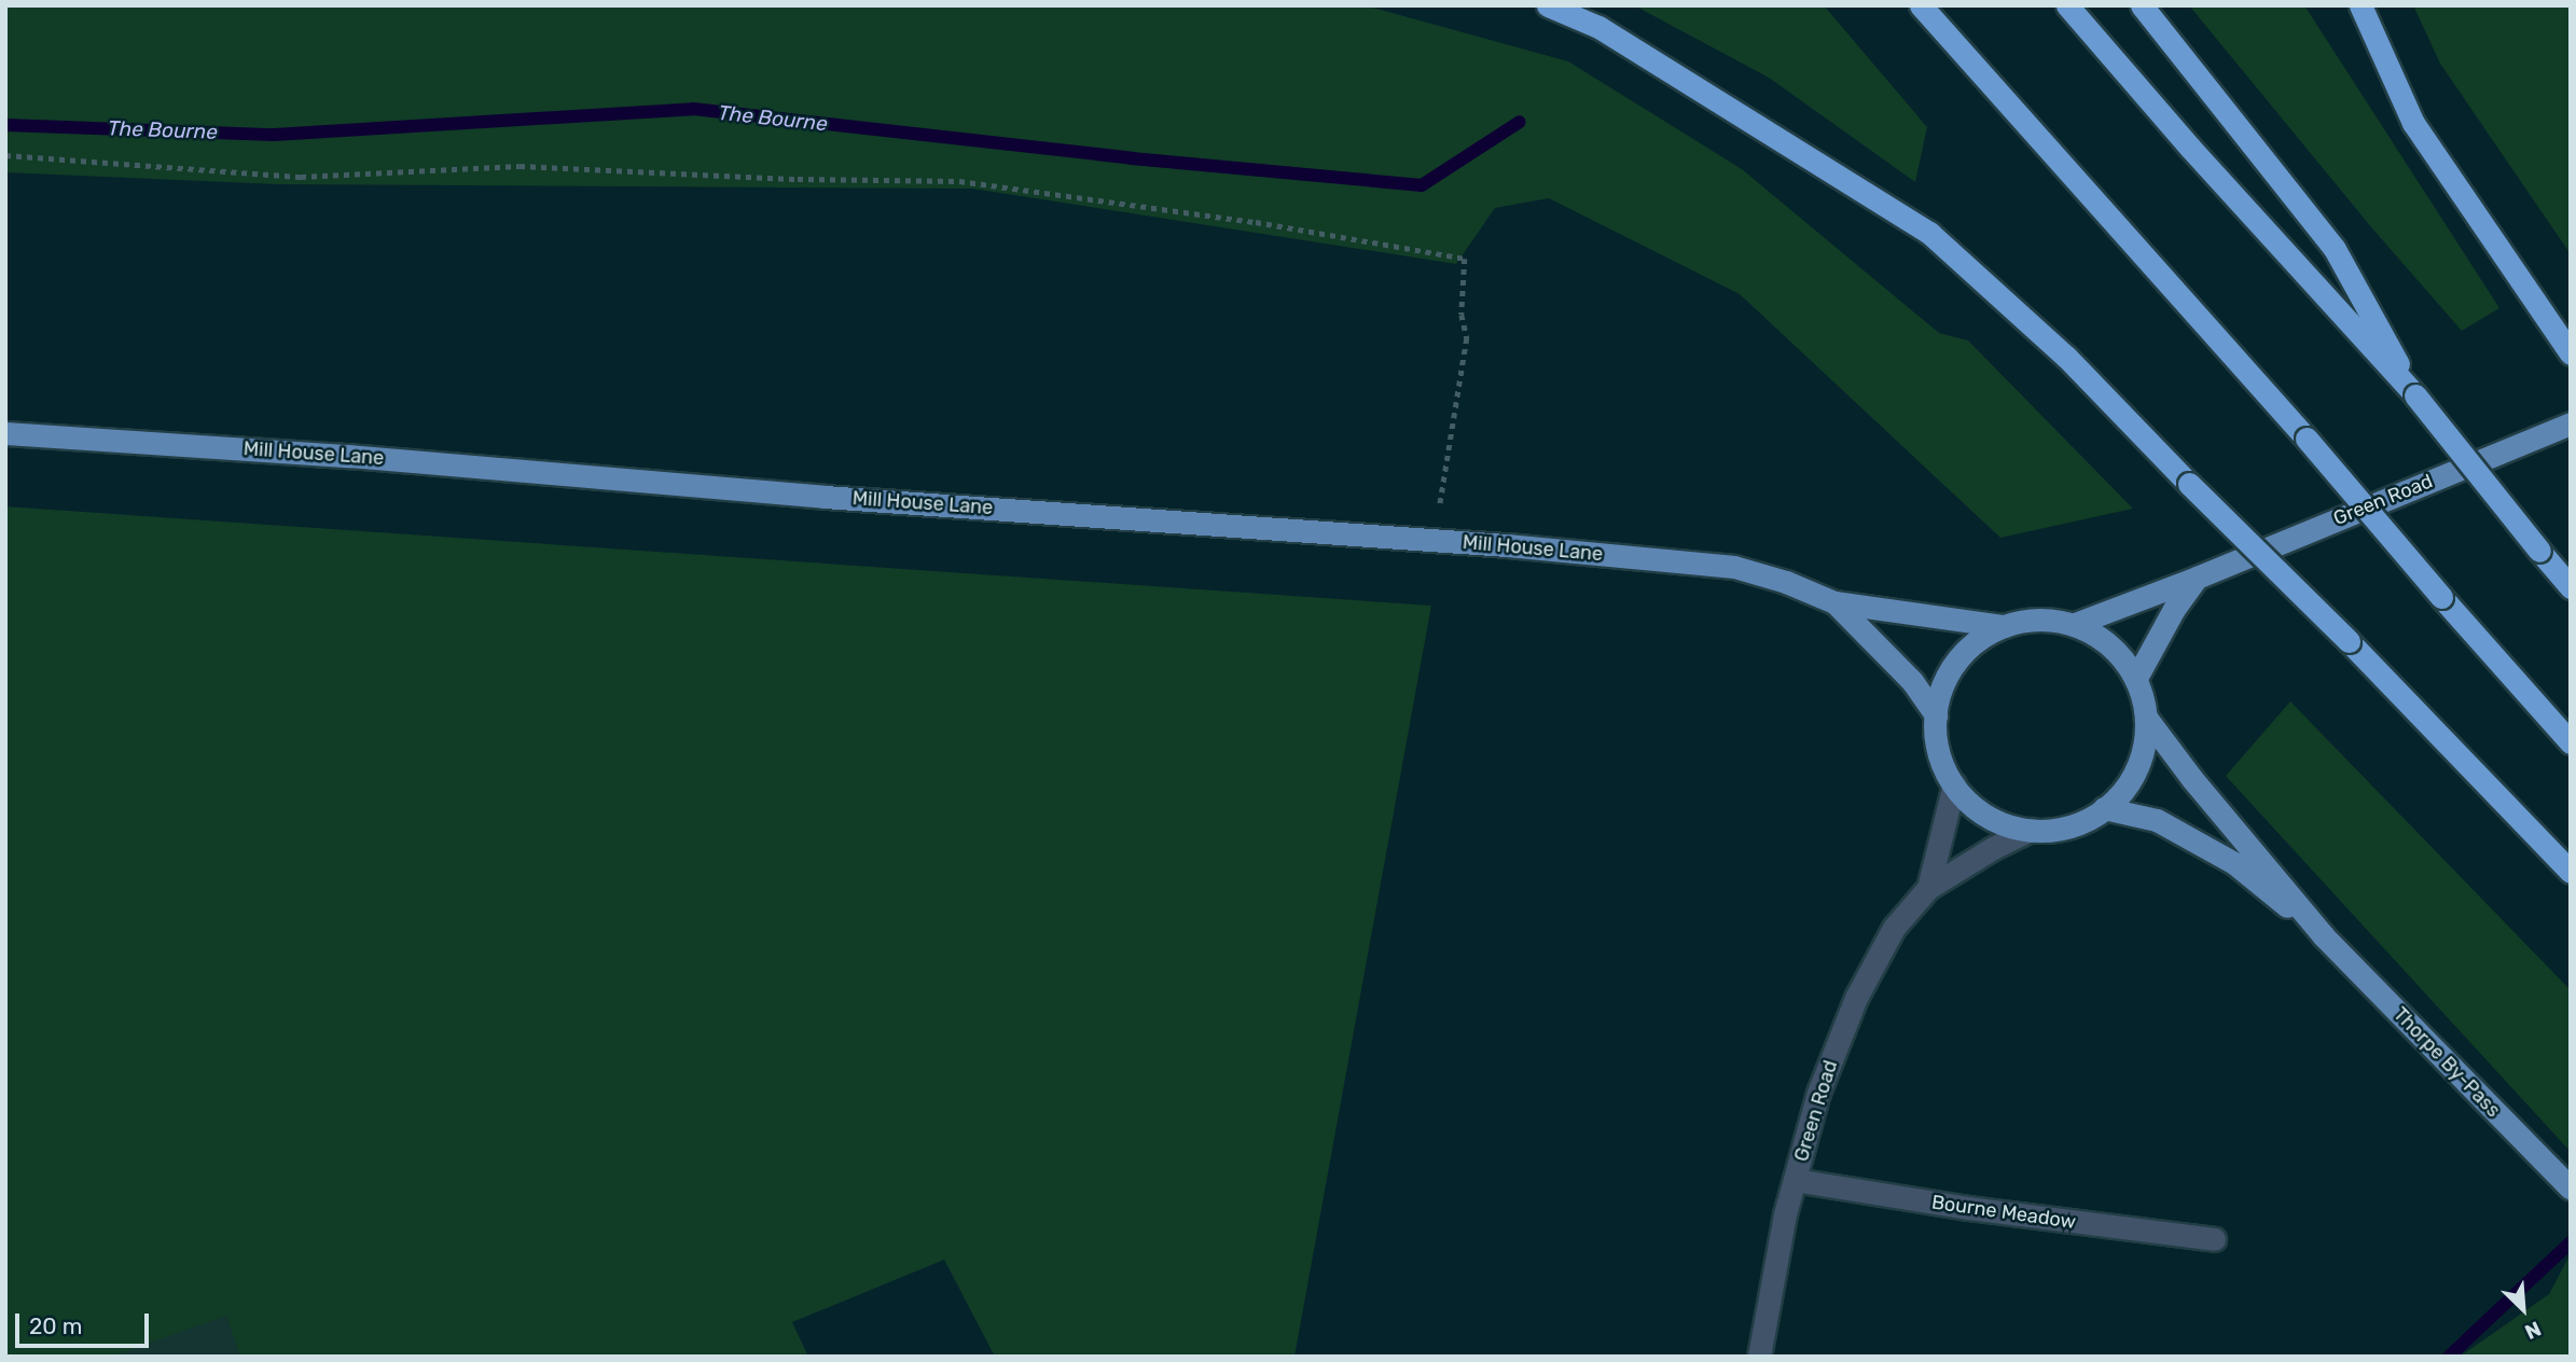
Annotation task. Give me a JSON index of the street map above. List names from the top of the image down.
{
  "streets": {
    "main road": ["Mill House Lane", "Green Road", "Thorpe By-Pass"],
    "street": ["Bourne Meadow"]
  },
  "crossings": [
    ["Mill House Lane", "Green Road"],
    ["Mill House Lane", "Thorpe By-Pass"],
    ["Green Road", "Thorpe By-Pass"],
    ["Green Road", "Bourne Meadow"]
  ],
  "water": ["The Bourne"],
  "scale_bar": "20 m",
  "north": "bottom right"
}
